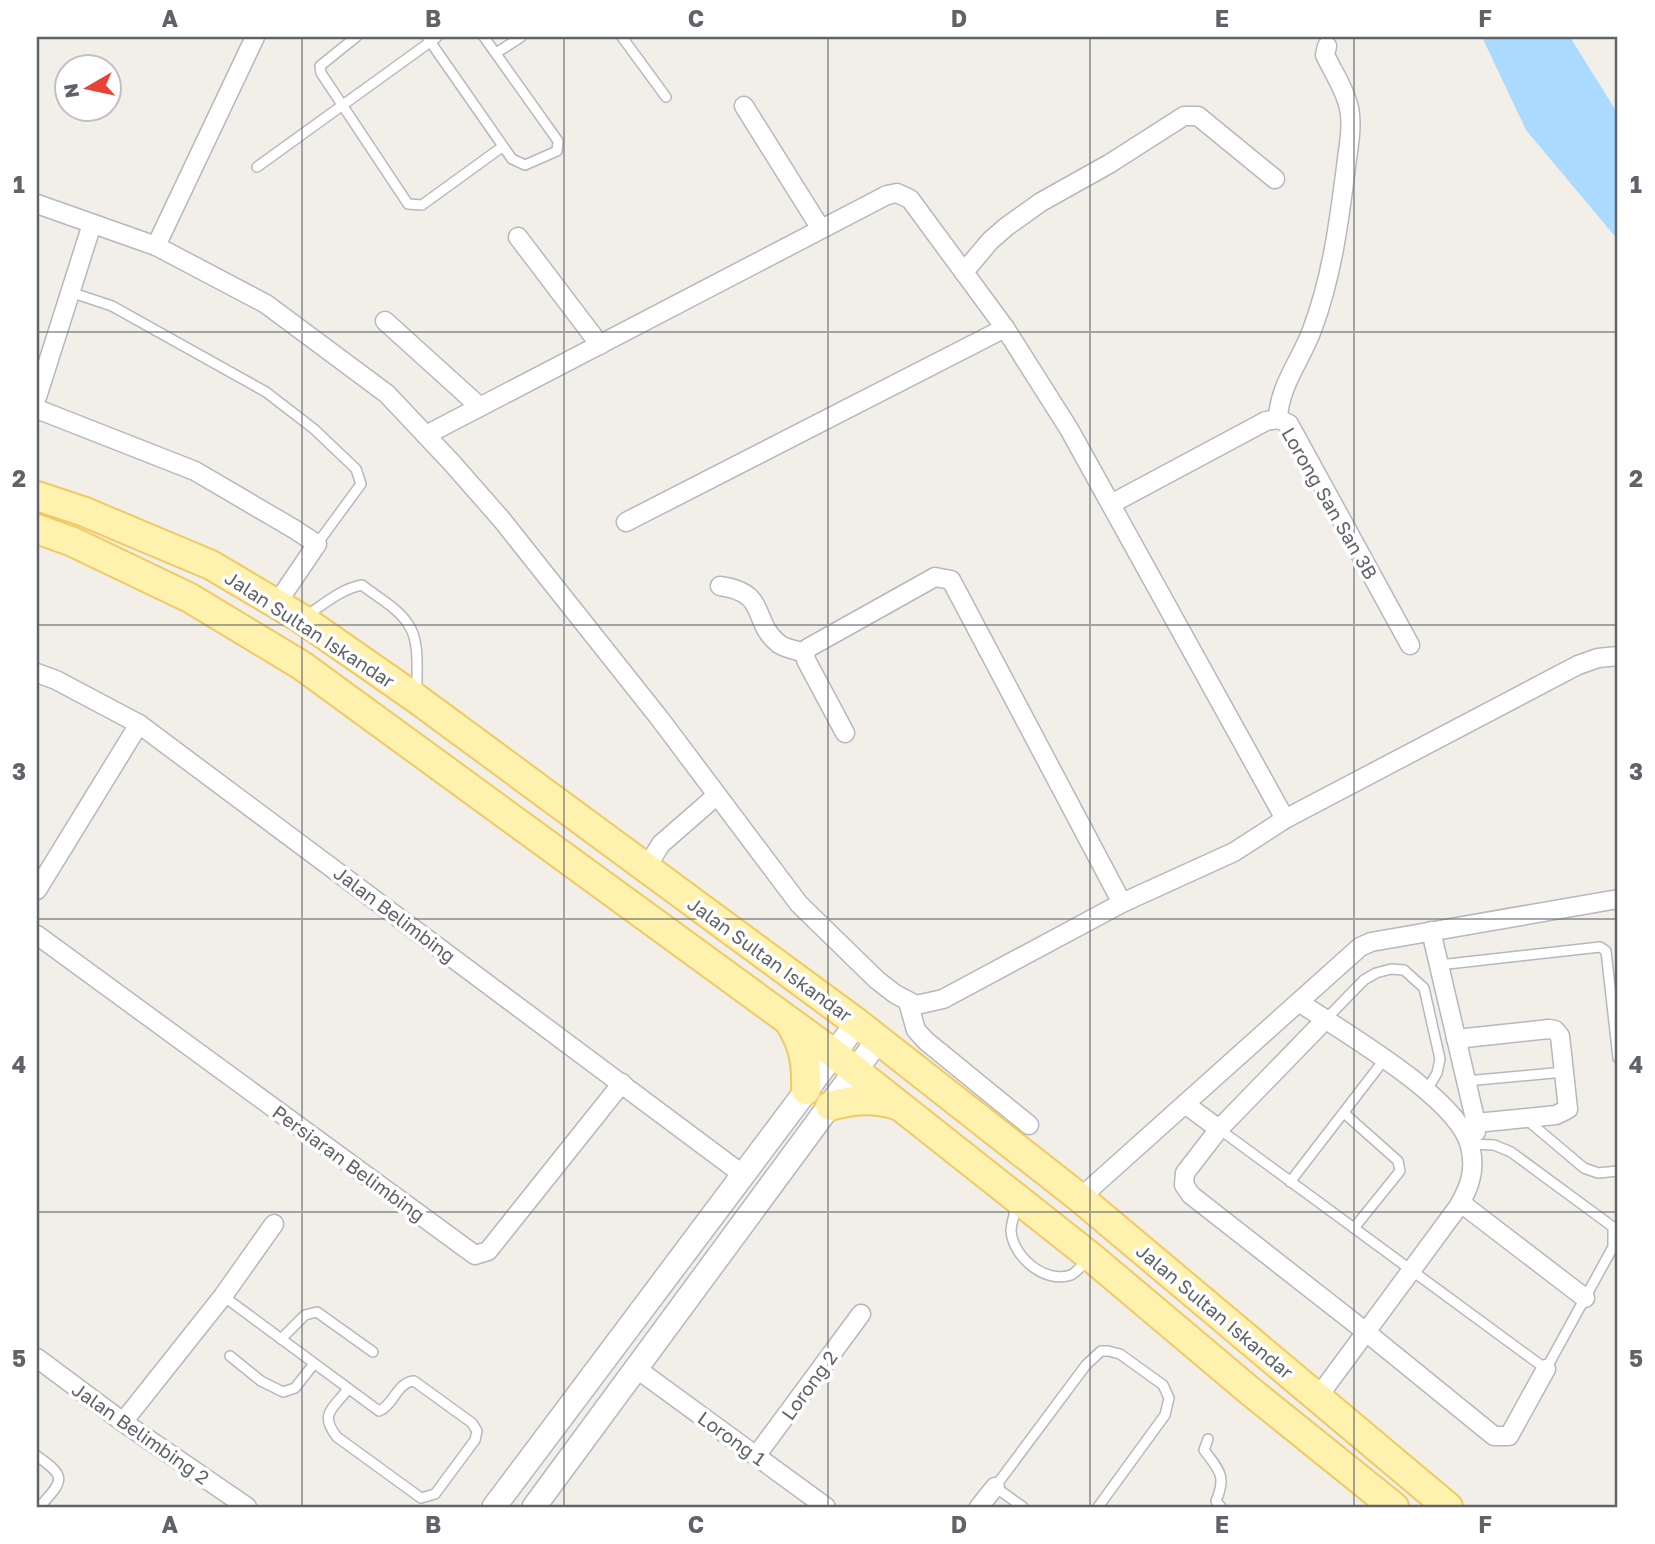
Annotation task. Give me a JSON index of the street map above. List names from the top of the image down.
{
  "streets": {
    "main road": ["Jalan Sultan Iskandar"],
    "street": [
      "Lorong San San 3B",
      "Jalan Belimbing",
      "Persiaran Belimbing",
      "Lorong 2",
      "Jalan Belimbing 2",
      "Lorong 1"
    ]
  },
  "crossings": [
    ["Jalan Belimbing", "Persiaran Belimbing"],
    ["Lorong 2", "Lorong 1"]
  ],
  "north": "left",
  "grid": {
    "columns": [
      "A",
      "B",
      "C",
      "D",
      "E",
      "F"
    ],
    "rows": [
      "1",
      "2",
      "3",
      "4",
      "5"
    ]
  }
}
